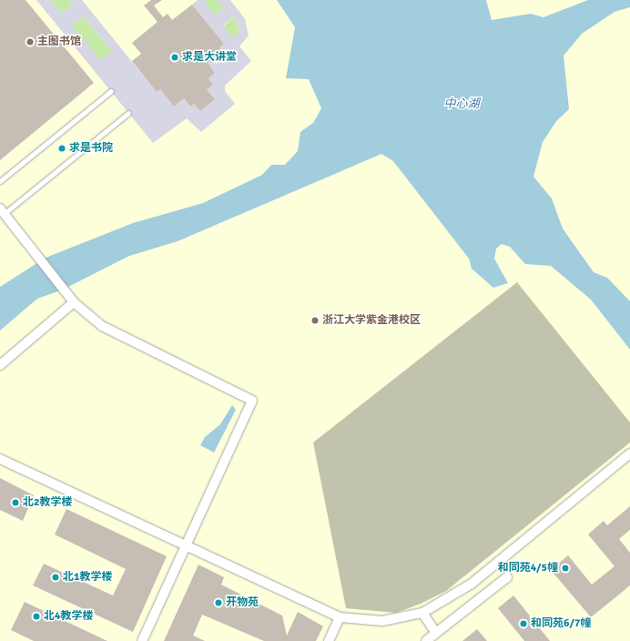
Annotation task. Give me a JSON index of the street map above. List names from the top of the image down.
{
  "water": ["中心湖"],
  "places": [
    "主图书馆",
    "求是大讲堂",
    "求是书院",
    "浙江大学紫金港校区",
    "北2教学楼",
    "和同苑4/5幢",
    "北1教学楼",
    "开物苑",
    "北4教学楼",
    "和同苑6/7幢"
  ]
}
